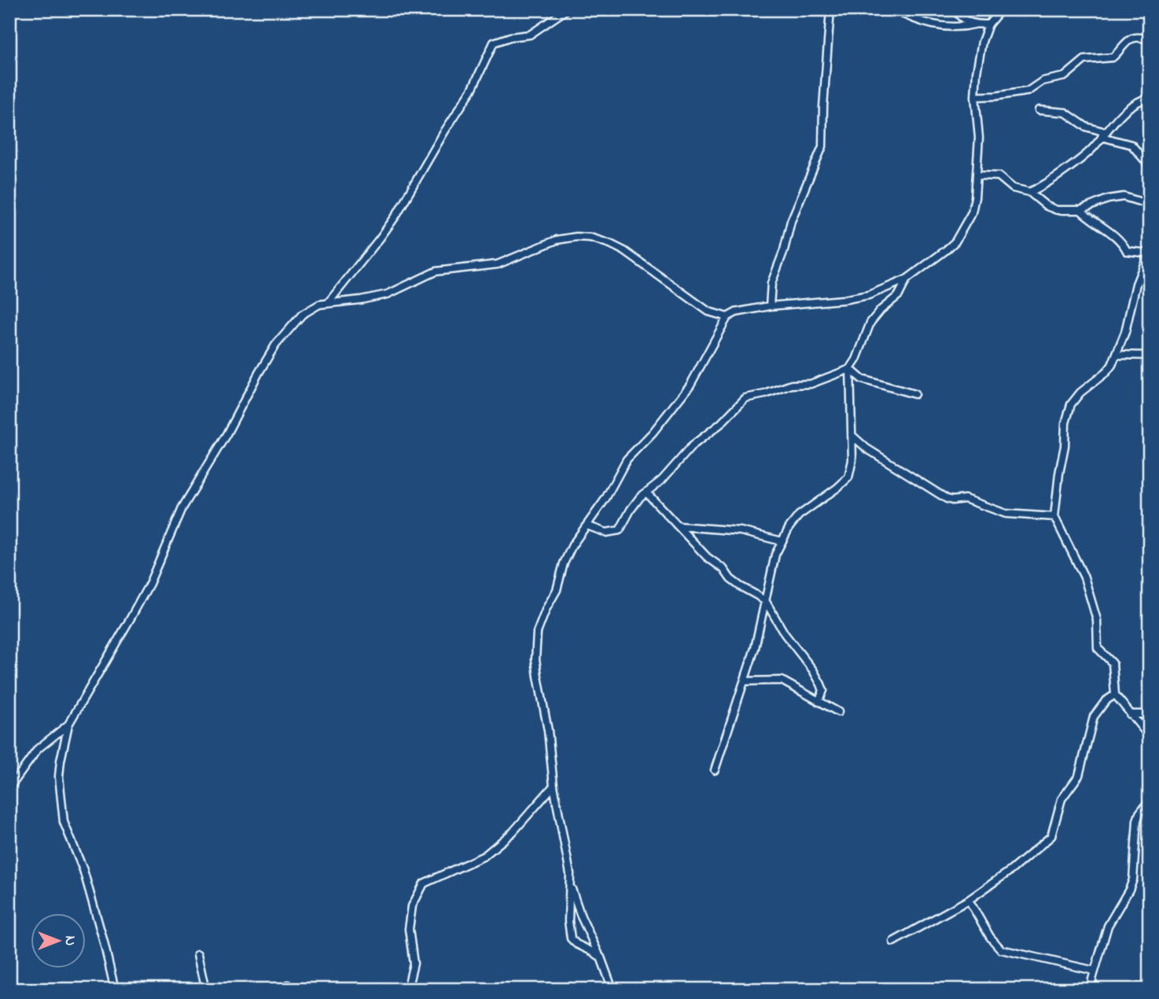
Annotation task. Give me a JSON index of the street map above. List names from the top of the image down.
{
  "north": "right"
}
